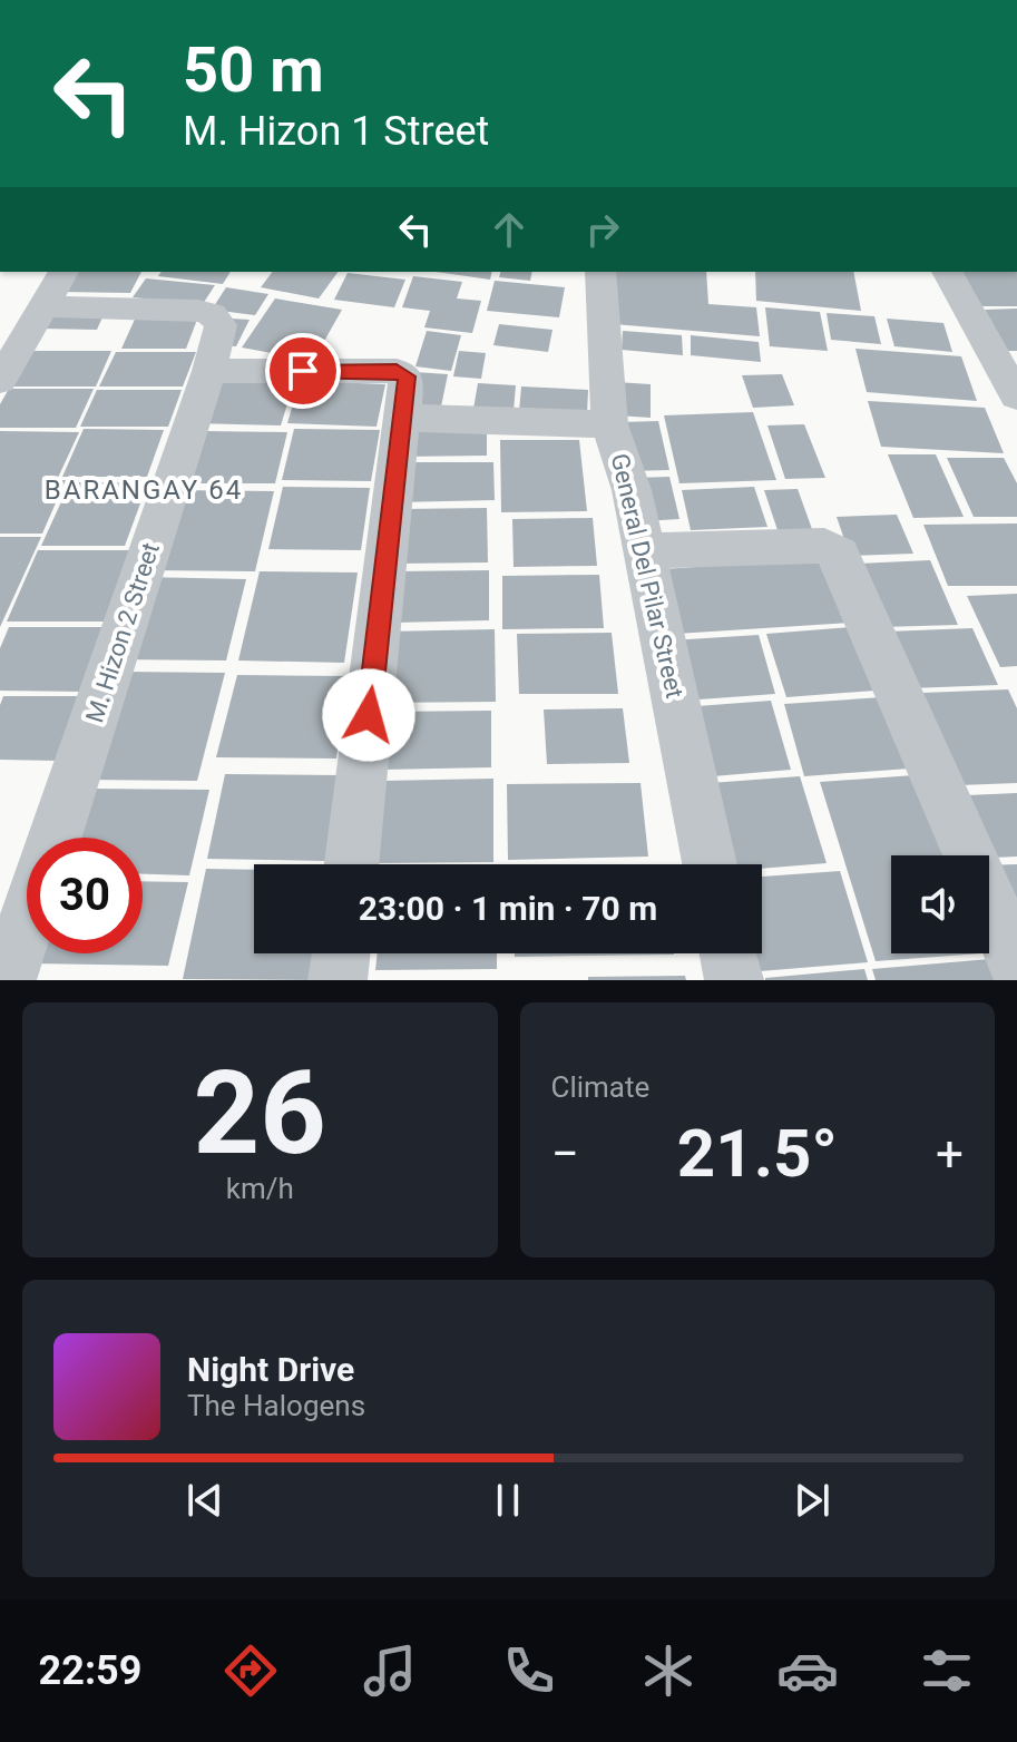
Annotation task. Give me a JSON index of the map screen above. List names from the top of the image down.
{
  "streets": {
    "street": ["General Del Pilar Street", "M. Hizon 2 Street"]
  },
  "districts": ["BARANGAY 64"],
  "page": {
    "turn": ["50 m", "M. Hizon 1 Street"],
    "limit": "30",
    "trip": "23:00 · 1 min · 70 m",
    "tile": [
      ["26", "km/h"],
      "Climate"
    ],
    "heat": ["−", "21.5°", "+"],
    "song": ["Night Drive", "The Halogens"],
    "tabs": "22:59"
  }
}
